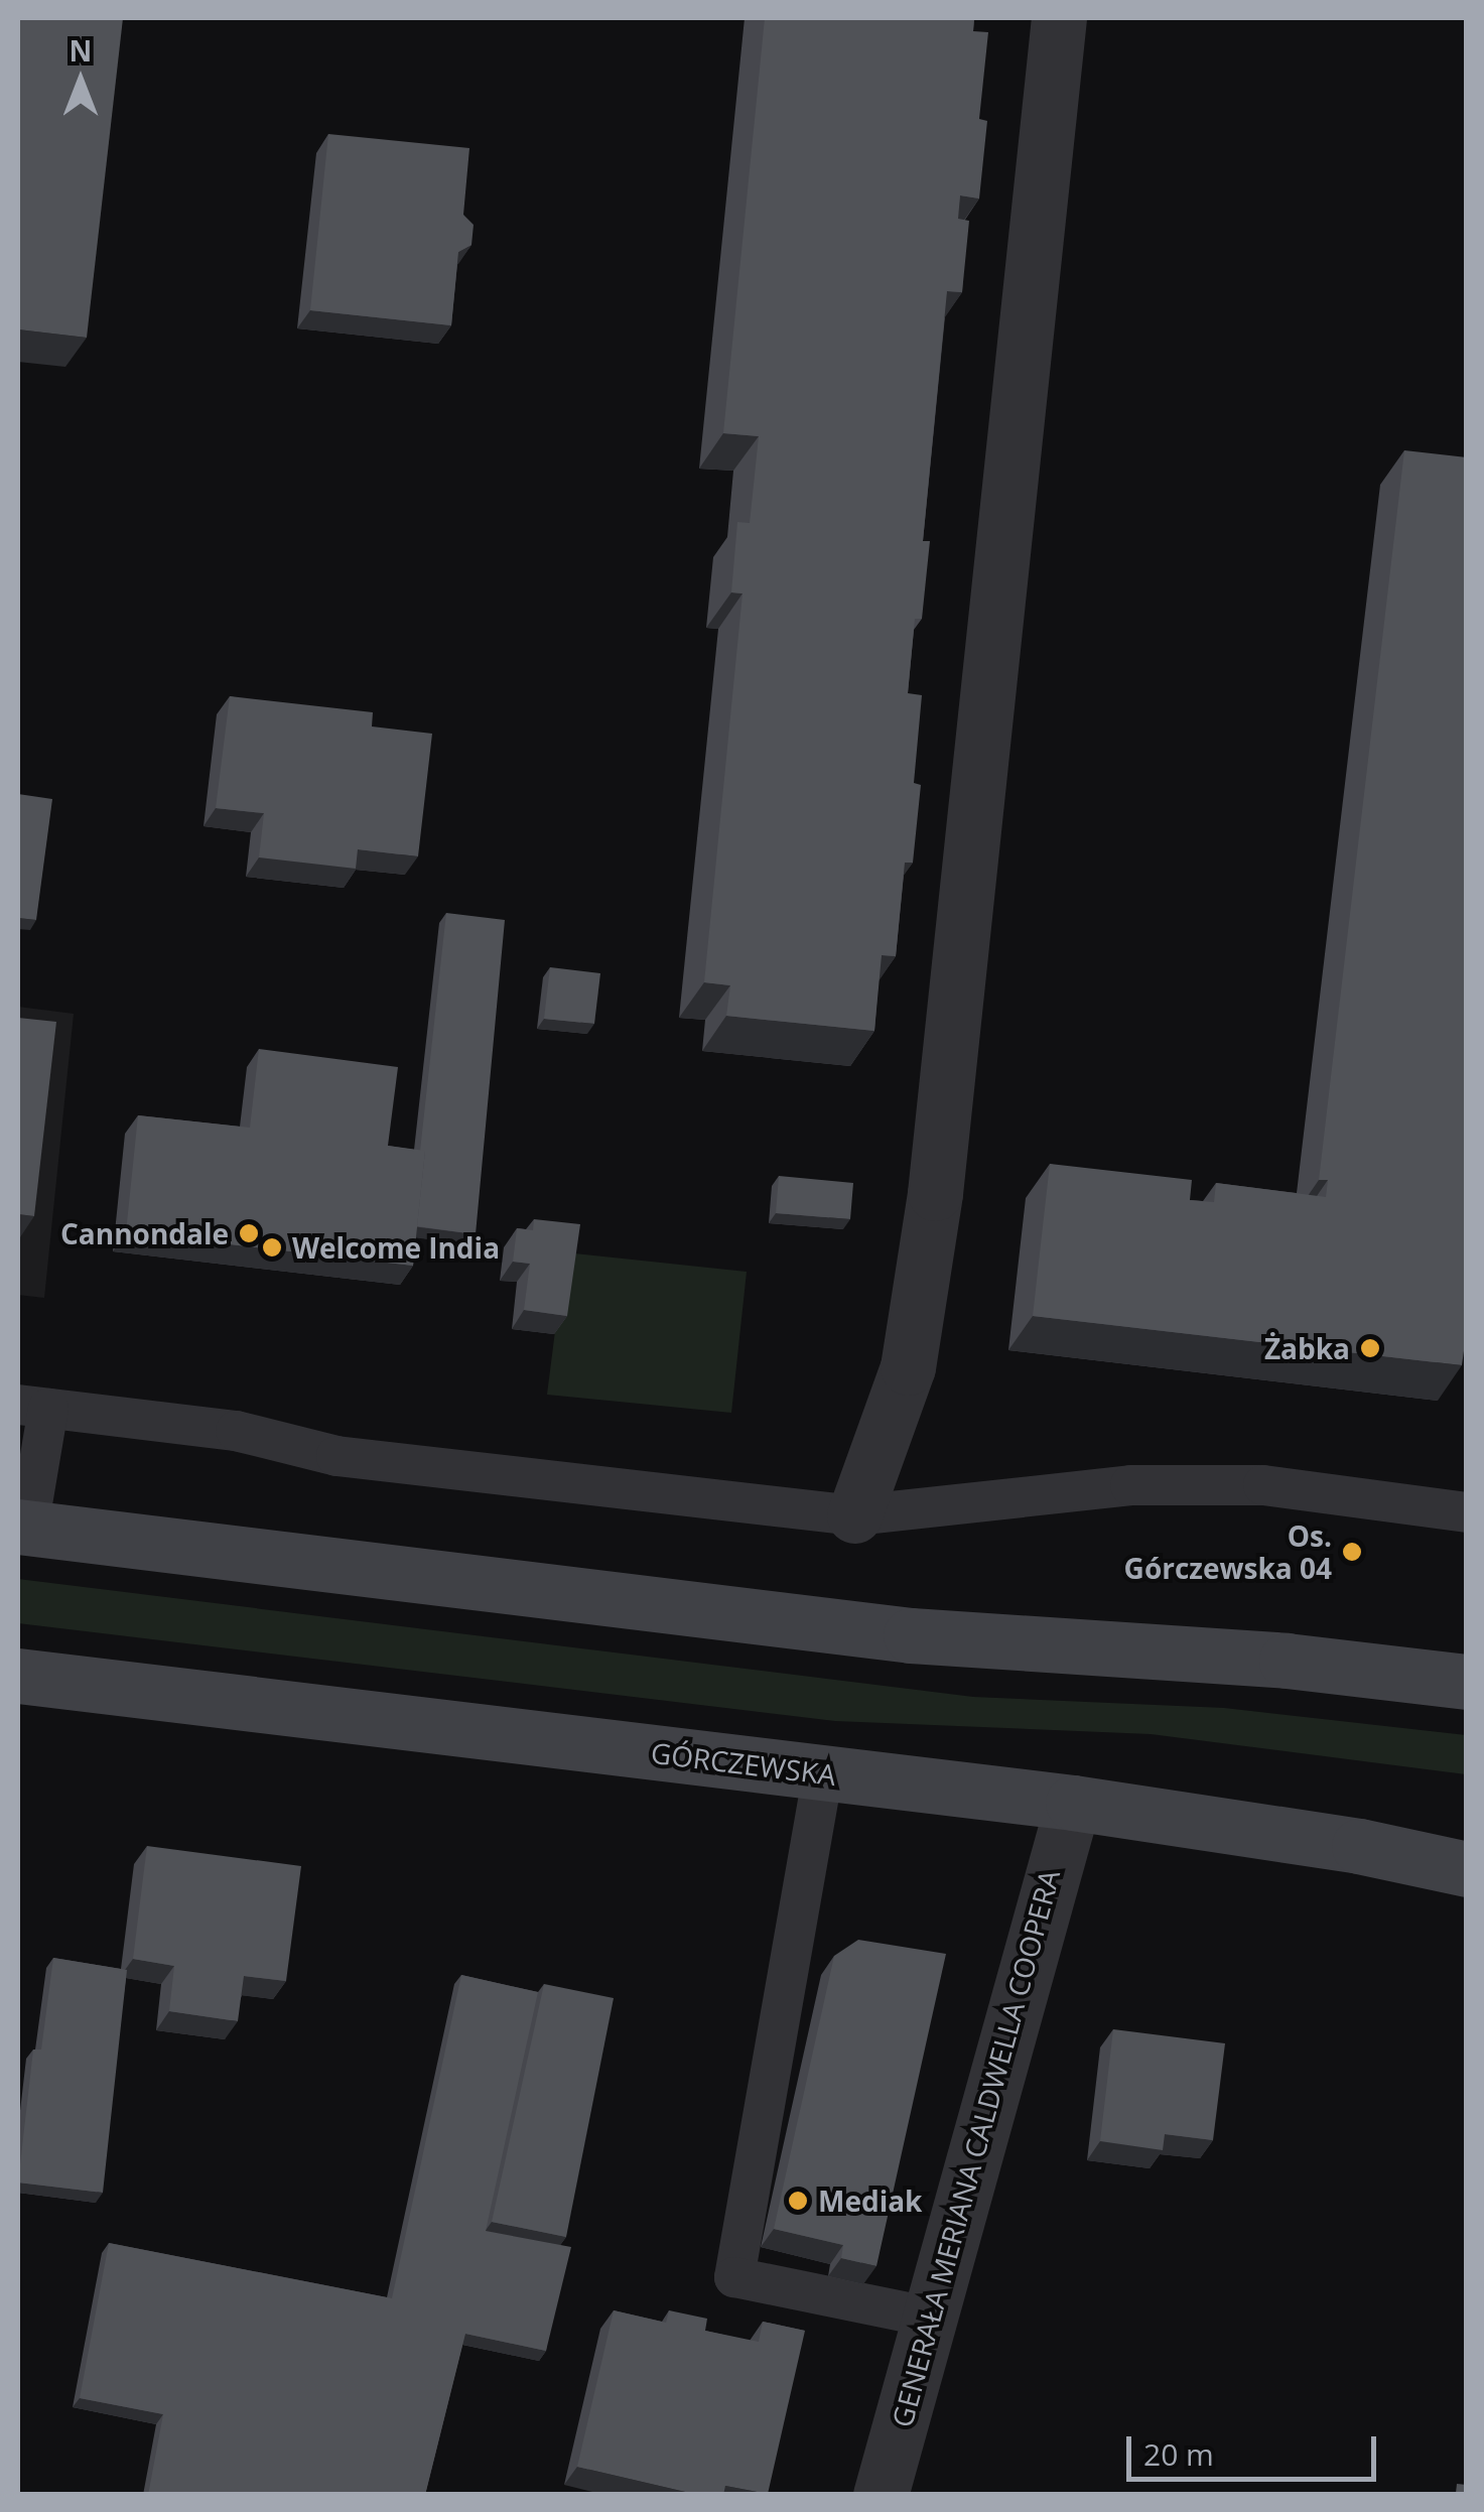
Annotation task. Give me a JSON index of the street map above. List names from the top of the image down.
{
  "streets": {
    "main road": ["GÓRCZEWSKA"],
    "street": ["GENERAŁA MERIANA CALDWELLA COOPERA"]
  },
  "crossings": [
    ["GÓRCZEWSKA", "GENERAŁA MERIANA CALDWELLA COOPERA"]
  ],
  "places": [
    "Cannondale",
    "Welcome India",
    "Żabka",
    "Os. Górczewska 04",
    "Mediak"
  ],
  "scale_bar": "20 m",
  "north": "top"
}
